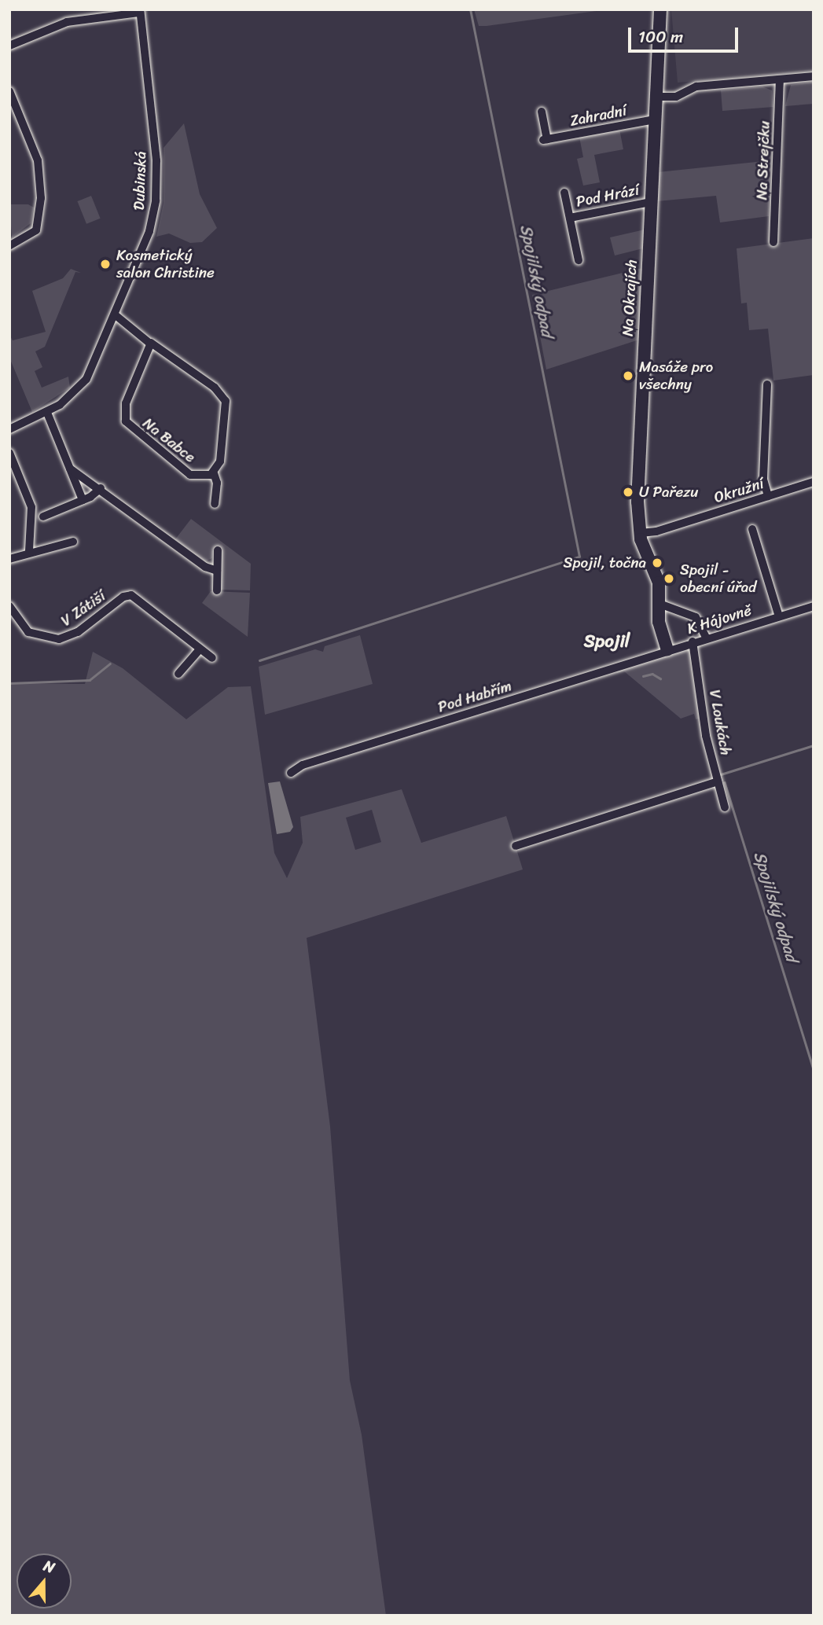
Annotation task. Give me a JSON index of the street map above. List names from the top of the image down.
{
  "streets": {
    "street": [
      "Zahradní",
      "Na Strejčku",
      "Dubinská",
      "Pod Hrází",
      "Na Okrajích",
      "Na Babce",
      "Okružní",
      "V Zátiší",
      "K Hájovně",
      "Pod Habřím",
      "V Loukách"
    ]
  },
  "crossings": [
    ["Zahradní", "Na Okrajích"],
    ["Dubinská", "Na Babce"],
    ["Pod Hrází", "Na Okrajích"],
    ["Na Okrajích", "Okružní"],
    ["Na Okrajích", "K Hájovně"],
    ["Na Okrajích", "Pod Habřím"],
    ["K Hájovně", "Pod Habřím"],
    ["K Hájovně", "V Loukách"]
  ],
  "districts": ["Spojil"],
  "water": ["Spojilský odpad"],
  "places": [
    "Kosmetický salon Christine",
    "Masáže pro všechny",
    "U Pařezu",
    "Spojil, točna",
    "Spojil - obecní úřad"
  ],
  "scale_bar": "100 m",
  "north": "top"
}
